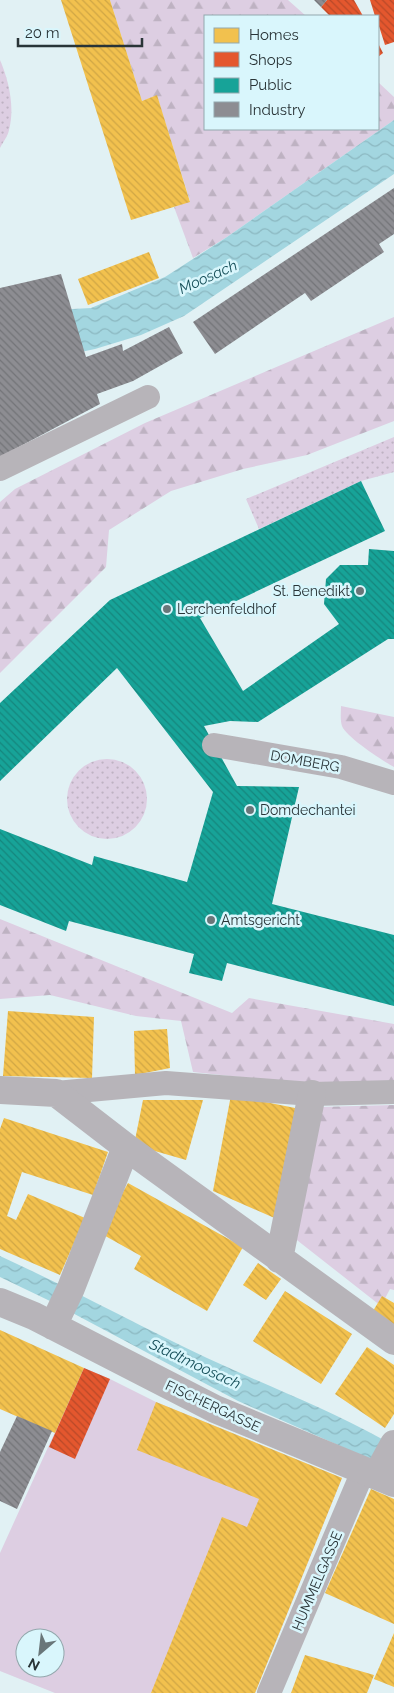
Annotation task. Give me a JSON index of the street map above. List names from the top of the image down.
{
  "streets": {
    "street": ["FISCHERGASSE"],
    "lane": ["DOMBERG", "HUMMELGASSE"]
  },
  "crossings": [
    ["FISCHERGASSE", "HUMMELGASSE"]
  ],
  "water": ["Moosach", "Stadtmoosach"],
  "places": [
    "St. Benedikt",
    "Lerchenfeldhof",
    "Domdechantei",
    "Amtsgericht"
  ],
  "legend": [
    "Homes",
    "Shops",
    "Public",
    "Industry"
  ],
  "scale_bar": "20 m",
  "north": "bottom left"
}
